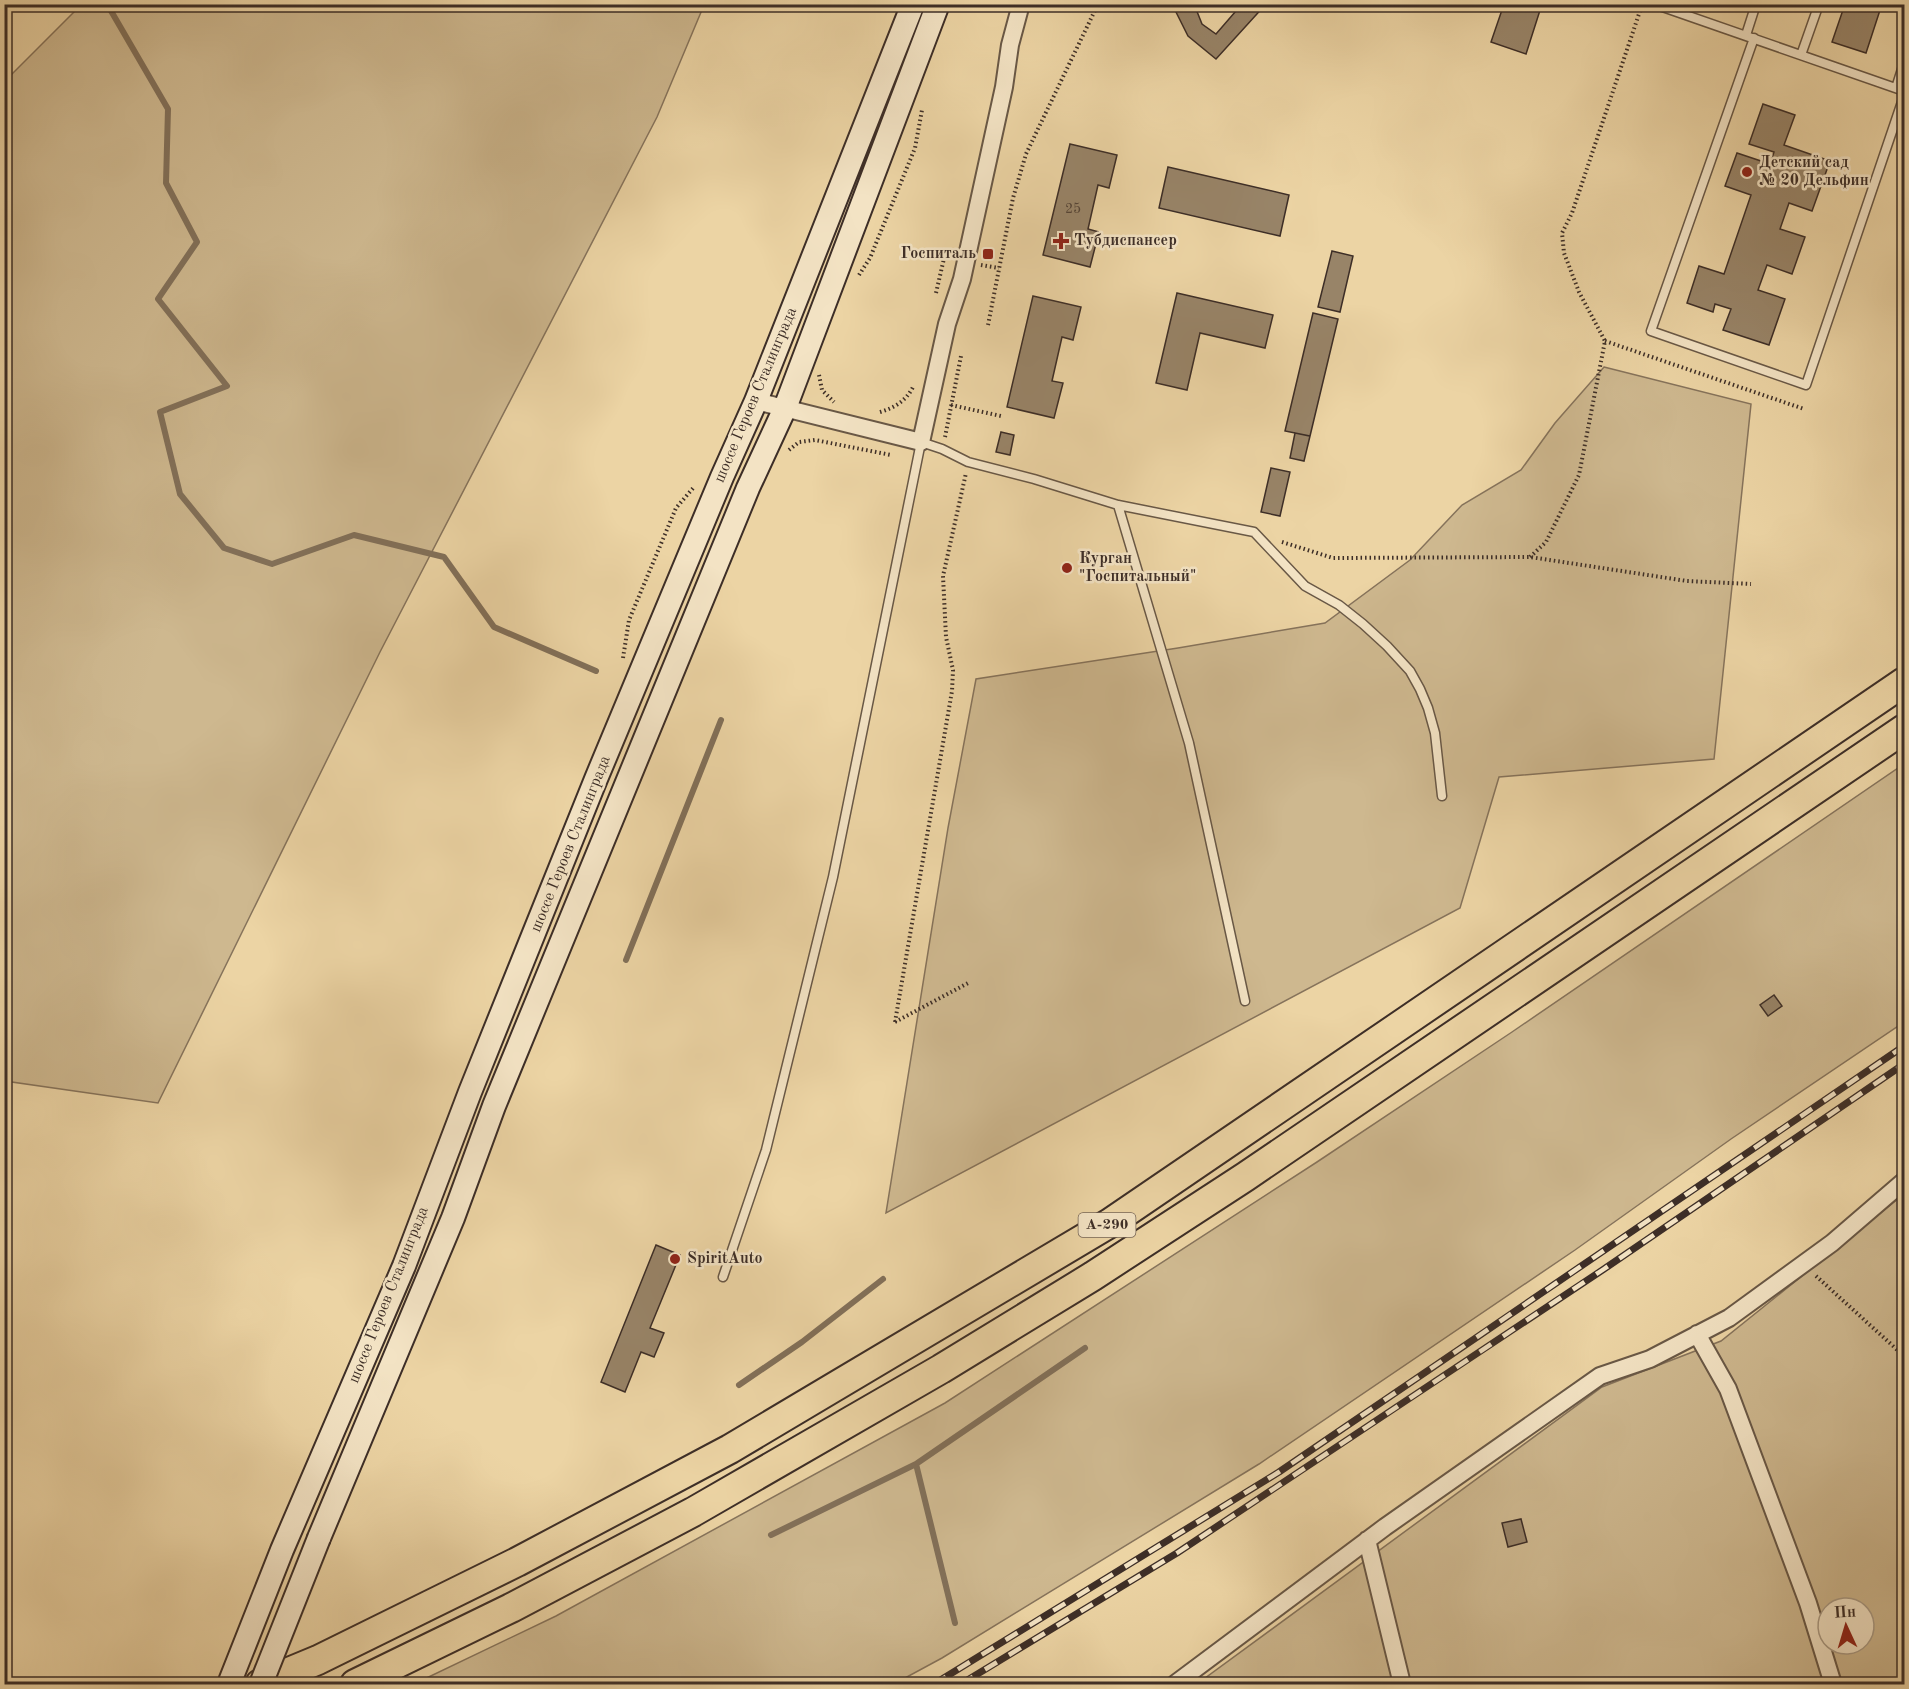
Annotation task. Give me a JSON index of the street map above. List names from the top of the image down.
{
  "streets": {
    "highway": ["А-290"],
    "main road": ["шоссе Героев Сталинграда"]
  },
  "crossings": [
    ["шоссе Героев Сталинграда", "А-290"]
  ],
  "places": {
    "other": ["Детский сад № 20 Дельфин", "Курган \"Госпитальный\"", "SpiritAuto"],
    "health": ["Тубдиспансер"],
    "transit": ["Госпиталь"]
  },
  "house_numbers": ["25"],
  "north": "top"
}
